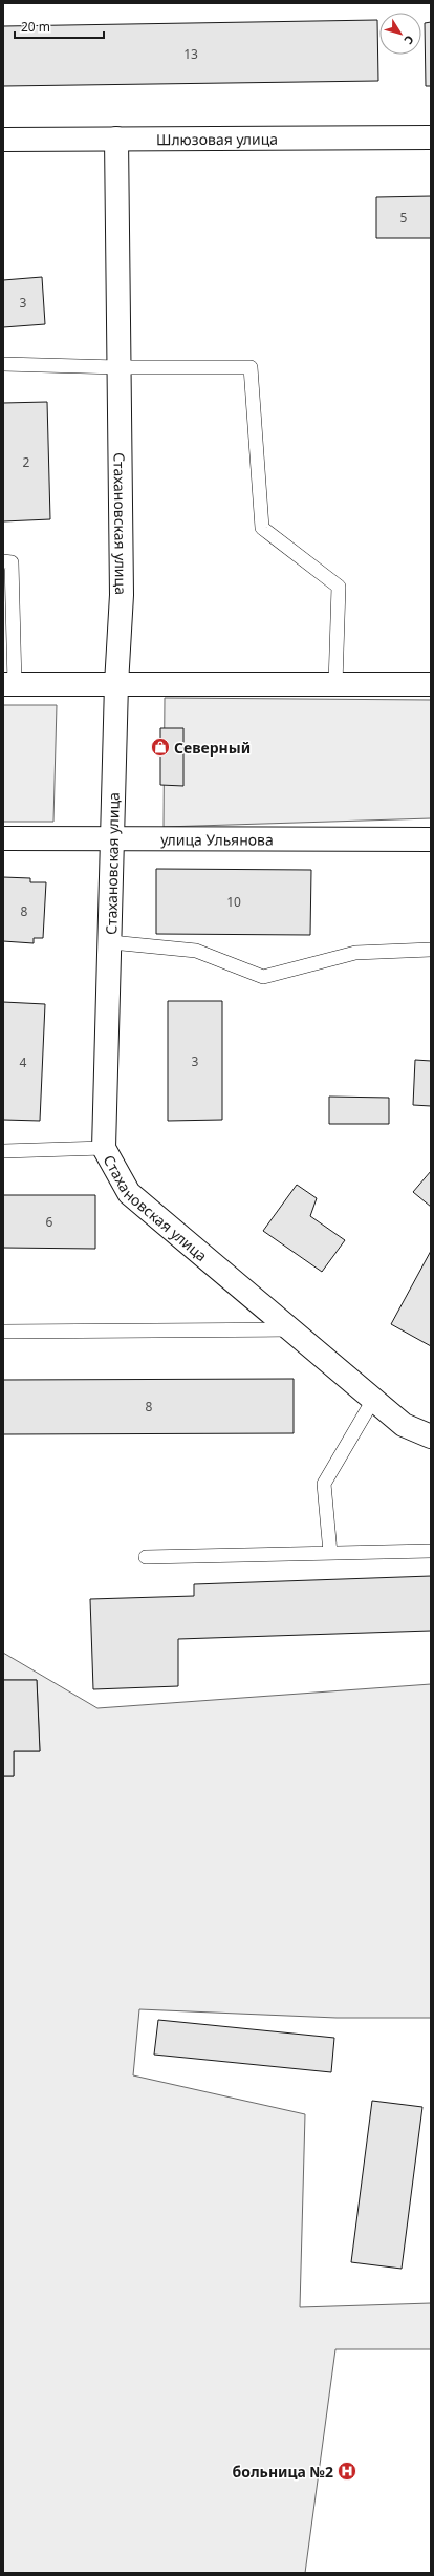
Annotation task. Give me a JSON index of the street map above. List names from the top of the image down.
{
  "streets": {
    "street": ["Шлюзовая улица", "Стахановская улица", "улица Ульянова"]
  },
  "crossings": [
    ["Шлюзовая улица", "Стахановская улица"],
    ["Стахановская улица", "улица Ульянова"]
  ],
  "places": {
    "shop": ["Северный"],
    "hospital": ["больница №2"]
  },
  "house_numbers": [
    "13",
    "5",
    "3",
    "2",
    "10",
    "8",
    "3",
    "4",
    "6",
    "8"
  ],
  "scale_bar": "20 m",
  "north": "bottom right"
}
